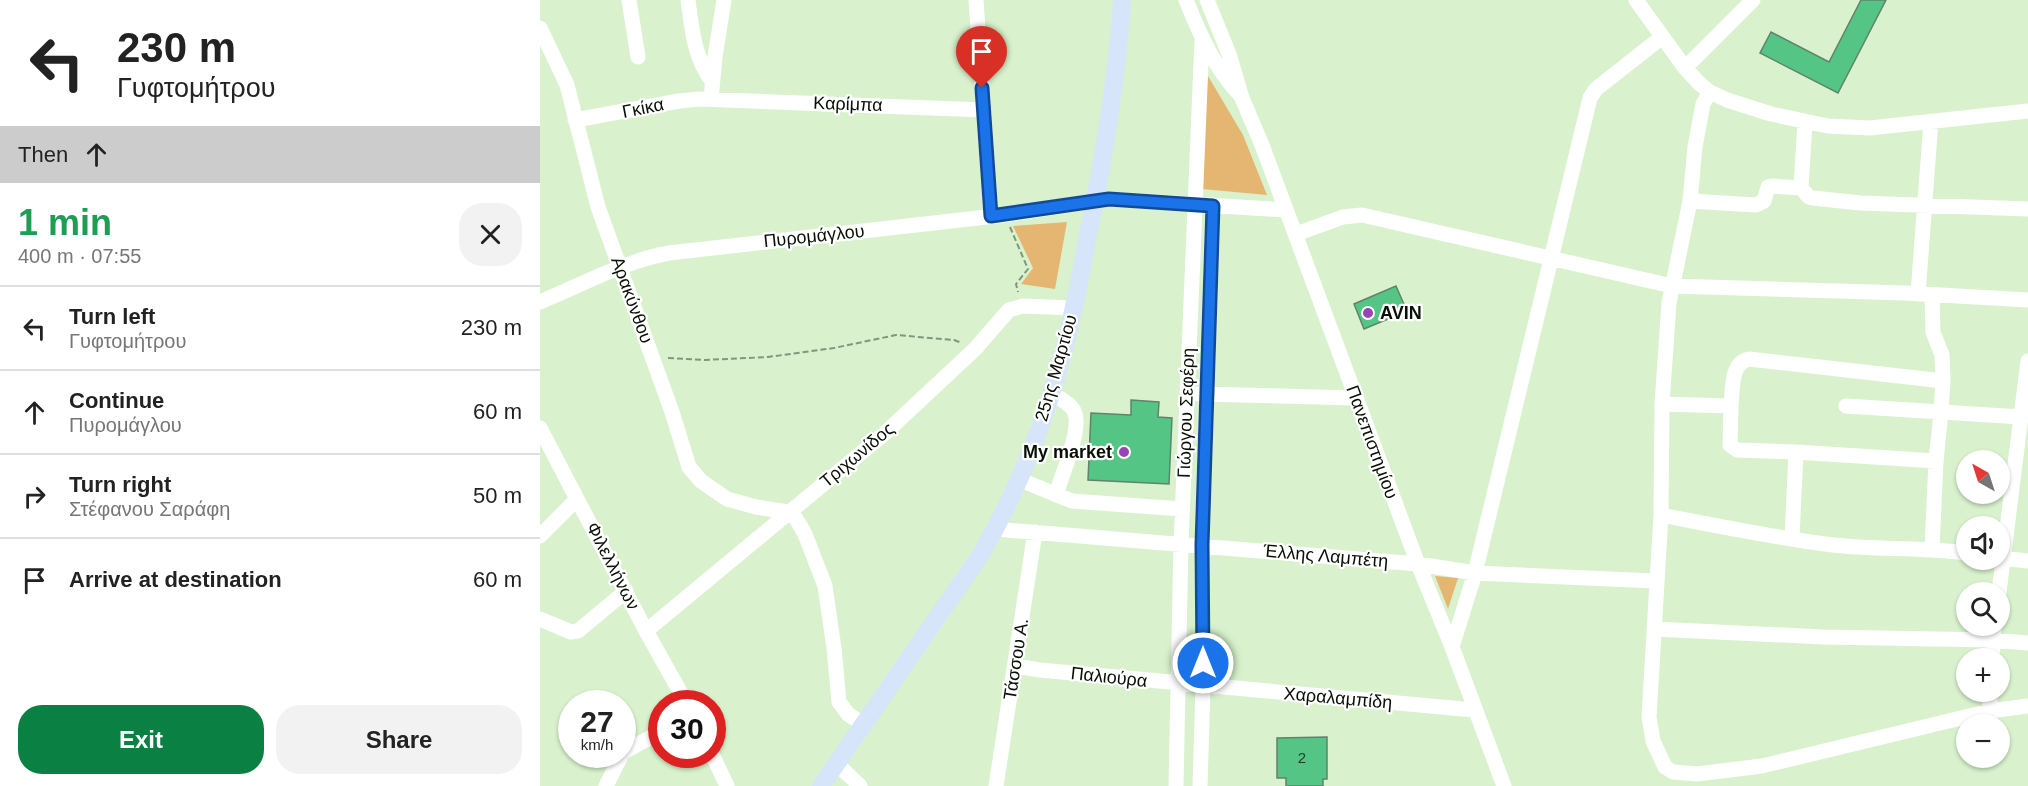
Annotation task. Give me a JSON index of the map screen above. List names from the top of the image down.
{
  "streets": {
    "main road": ["25ης Μαρτίου"],
    "street": [
      "Καρίμπα",
      "Γκίκα",
      "Πυρομάγλου",
      "Αρακύνθου",
      "Γιώργου Σεφέρη",
      "Πανεπιστημίου",
      "Τριχωνίδος",
      "Έλλης Λαμπέτη",
      "Φιλελλήνων",
      "Τάσσου Α.",
      "Παλιούρα",
      "Χαραλαμπίδη"
    ]
  },
  "crossings": [
    ["Καρίμπα", "Γκίκα"],
    ["Γκίκα", "Αρακύνθου"],
    ["Πυρομάγλου", "Αρακύνθου"],
    ["Πυρομάγλου", "25ης Μαρτίου"],
    ["Πυρομάγλου", "Γιώργου Σεφέρη"],
    ["Πυρομάγλου", "Πανεπιστημίου"],
    ["Αρακύνθου", "Τριχωνίδος"],
    ["25ης Μαρτίου", "Έλλης Λαμπέτη"],
    ["Γιώργου Σεφέρη", "Πανεπιστημίου"],
    ["Γιώργου Σεφέρη", "Έλλης Λαμπέτη"],
    ["Γιώργου Σεφέρη", "Παλιούρα"],
    ["Γιώργου Σεφέρη", "Χαραλαμπίδη"],
    ["Πανεπιστημίου", "Έλλης Λαμπέτη"],
    ["Πανεπιστημίου", "Χαραλαμπίδη"],
    ["Τριχωνίδος", "Φιλελλήνων"],
    ["Έλλης Λαμπέτη", "Τάσσου Α."],
    ["Τάσσου Α.", "Παλιούρα"],
    ["Παλιούρα", "Χαραλαμπίδη"]
  ],
  "places": ["AVIN", "My market"],
  "house_numbers": ["2"],
  "north": "top left",
  "page": {
    "turn": ["230 m", "Γυφτομήτρου"],
    "then": "Then",
    "heading": ["1 min", "400 m · 07:55"],
    "list": [
      {
        "name": "Turn left",
        "note": "Γυφτομήτρου",
        "value": "230 m"
      },
      {
        "name": "Continue",
        "note": "Πυρομάγλου",
        "value": "60 m"
      },
      {
        "name": "Turn right",
        "note": "Στέφανου Σαράφη",
        "value": "50 m"
      },
      {
        "name": "Arrive at destination",
        "value": "60 m"
      }
    ],
    "map_buttons": ["+", "−"],
    "speed": "27 km/h",
    "limit": "30",
    "buttons": ["Exit", "Share"]
  }
}
